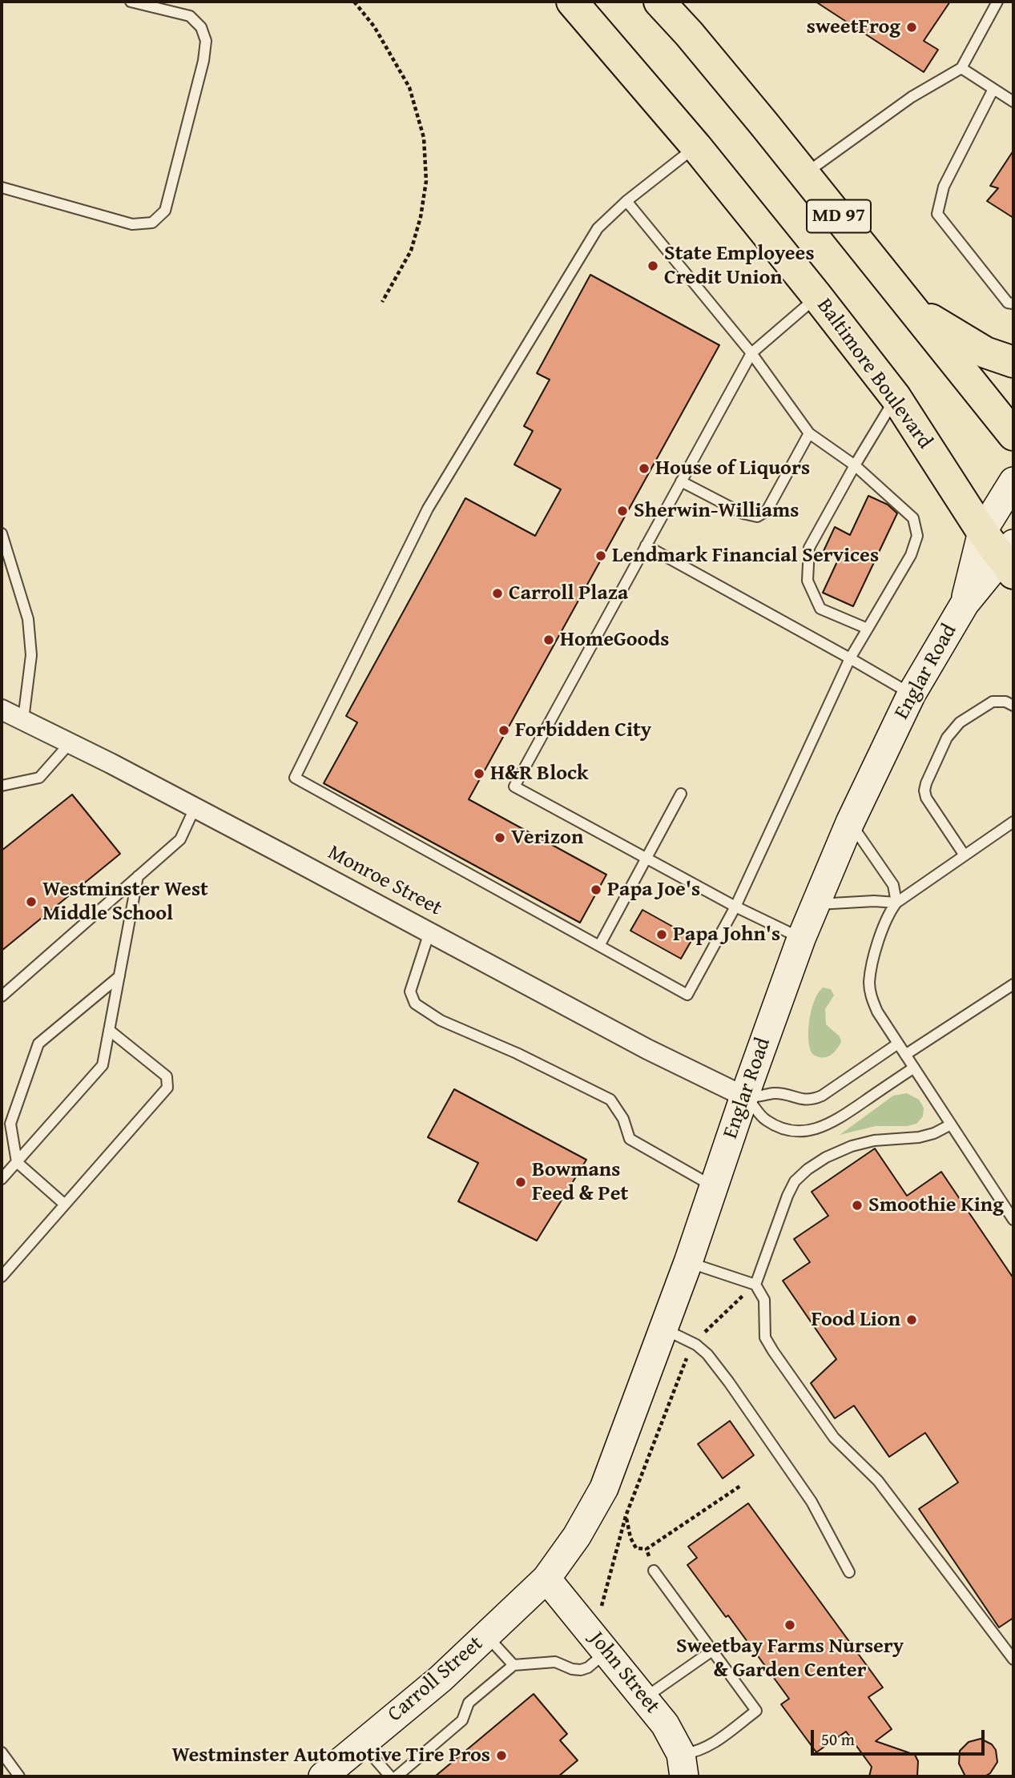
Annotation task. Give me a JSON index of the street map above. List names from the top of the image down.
{
  "streets": {
    "highway": ["MD 97", "Baltimore Boulevard"],
    "street": [
      "Englar Road",
      "Monroe Street",
      "John Street",
      "Carroll Street"
    ]
  },
  "crossings": [
    ["Baltimore Boulevard", "Englar Road"],
    ["Englar Road", "Monroe Street"],
    ["Englar Road", "John Street"],
    ["Englar Road", "Carroll Street"],
    ["John Street", "Carroll Street"]
  ],
  "places": [
    "sweetFrog",
    "State Employees Credit Union",
    "House of Liquors",
    "Sherwin-Williams",
    "Lendmark Financial Services",
    "Carroll Plaza",
    "HomeGoods",
    "Forbidden City",
    "H&R Block",
    "Verizon",
    "Papa Joe's",
    "Westminster West Middle School",
    "Papa John's",
    "Bowmans Feed & Pet",
    "Smoothie King",
    "Food Lion",
    "Sweetbay Farms Nursery & Garden Center",
    "Westminster Automotive Tire Pros"
  ],
  "scale_bar": "50 m"
}
